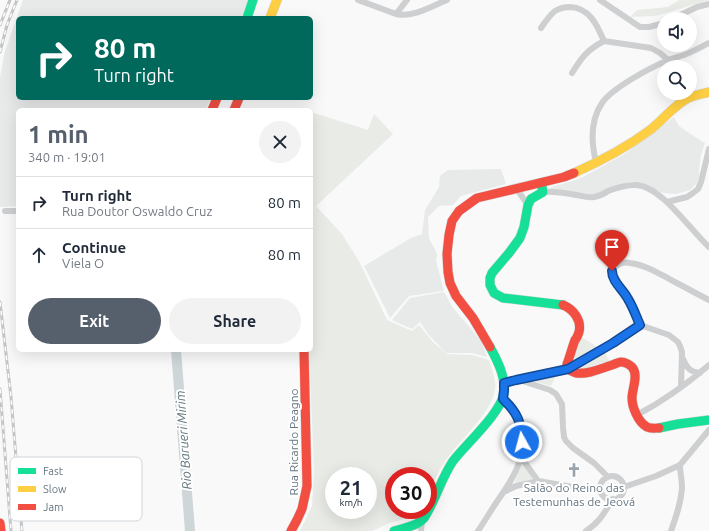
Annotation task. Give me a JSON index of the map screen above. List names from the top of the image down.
{
  "streets": {
    "street": ["Rua Ricardo Peagno"]
  },
  "water": ["Rio Barueri Mirim"],
  "places": {
    "church": ["Salão do Reino das Testemunhas de Jeová"]
  },
  "legend": ["Fast", "Slow", "Jam"],
  "page": {
    "turn": ["80 m", "Turn right"],
    "heading": ["1 min", "340 m · 19:01"],
    "list": [
      {
        "name": "Turn right",
        "note": "Rua Doutor Oswaldo Cruz",
        "value": "80 m"
      },
      {
        "name": "Continue",
        "note": "Viela O",
        "value": "80 m"
      }
    ],
    "buttons": ["Exit", "Share"],
    "speed": "21 km/h",
    "limit": "30"
  }
}
